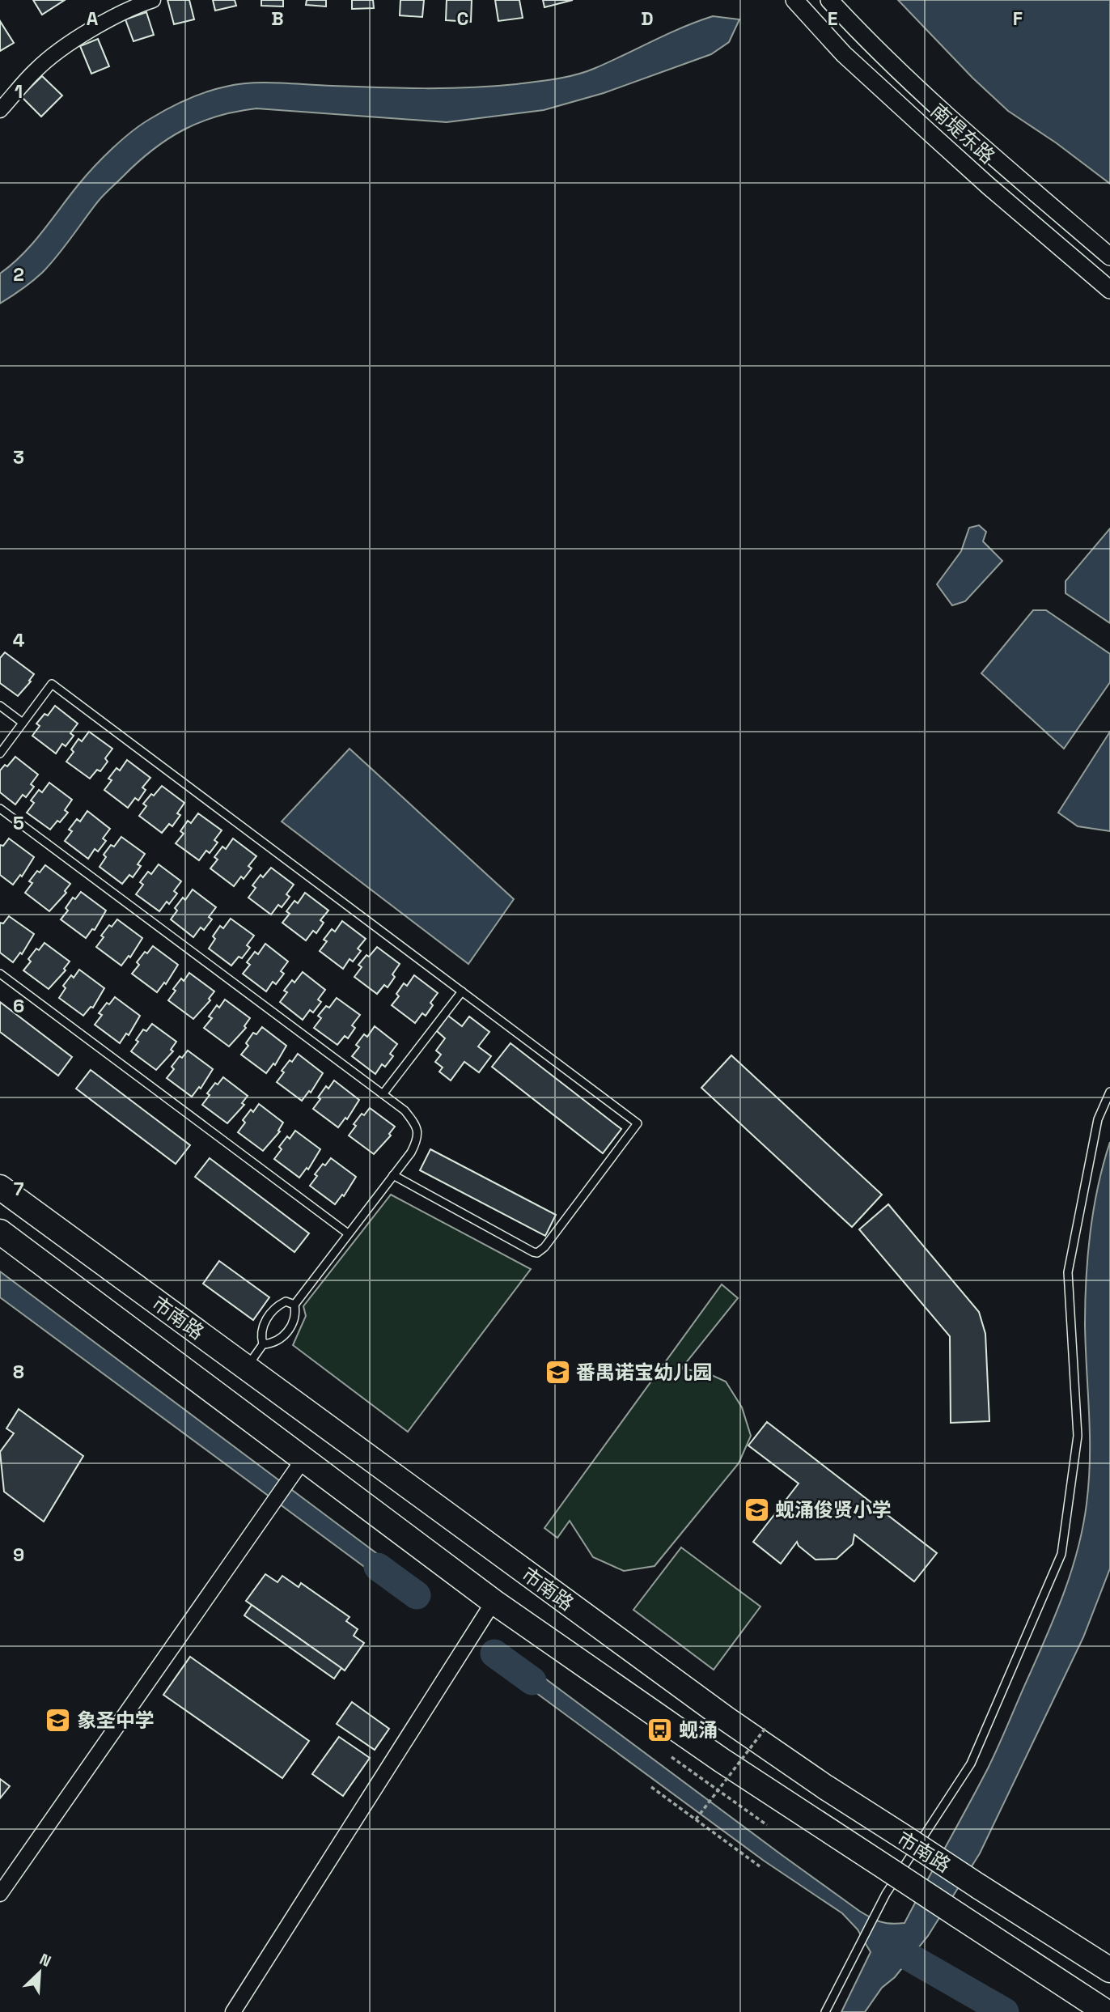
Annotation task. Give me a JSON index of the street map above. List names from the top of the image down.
{
  "streets": {
    "highway": ["市南路"],
    "street": ["南堤东路"]
  },
  "places": {
    "school or university": ["番禺诺宝幼儿园", "蚬涌俊贤小学", "象圣中学"],
    "bus stop": ["蚬涌"]
  },
  "north": "top right",
  "grid": {
    "columns": [
      "A",
      "B",
      "C",
      "D",
      "E",
      "F"
    ],
    "rows": [
      "1",
      "2",
      "3",
      "4",
      "5",
      "6",
      "7",
      "8",
      "9"
    ]
  }
}
